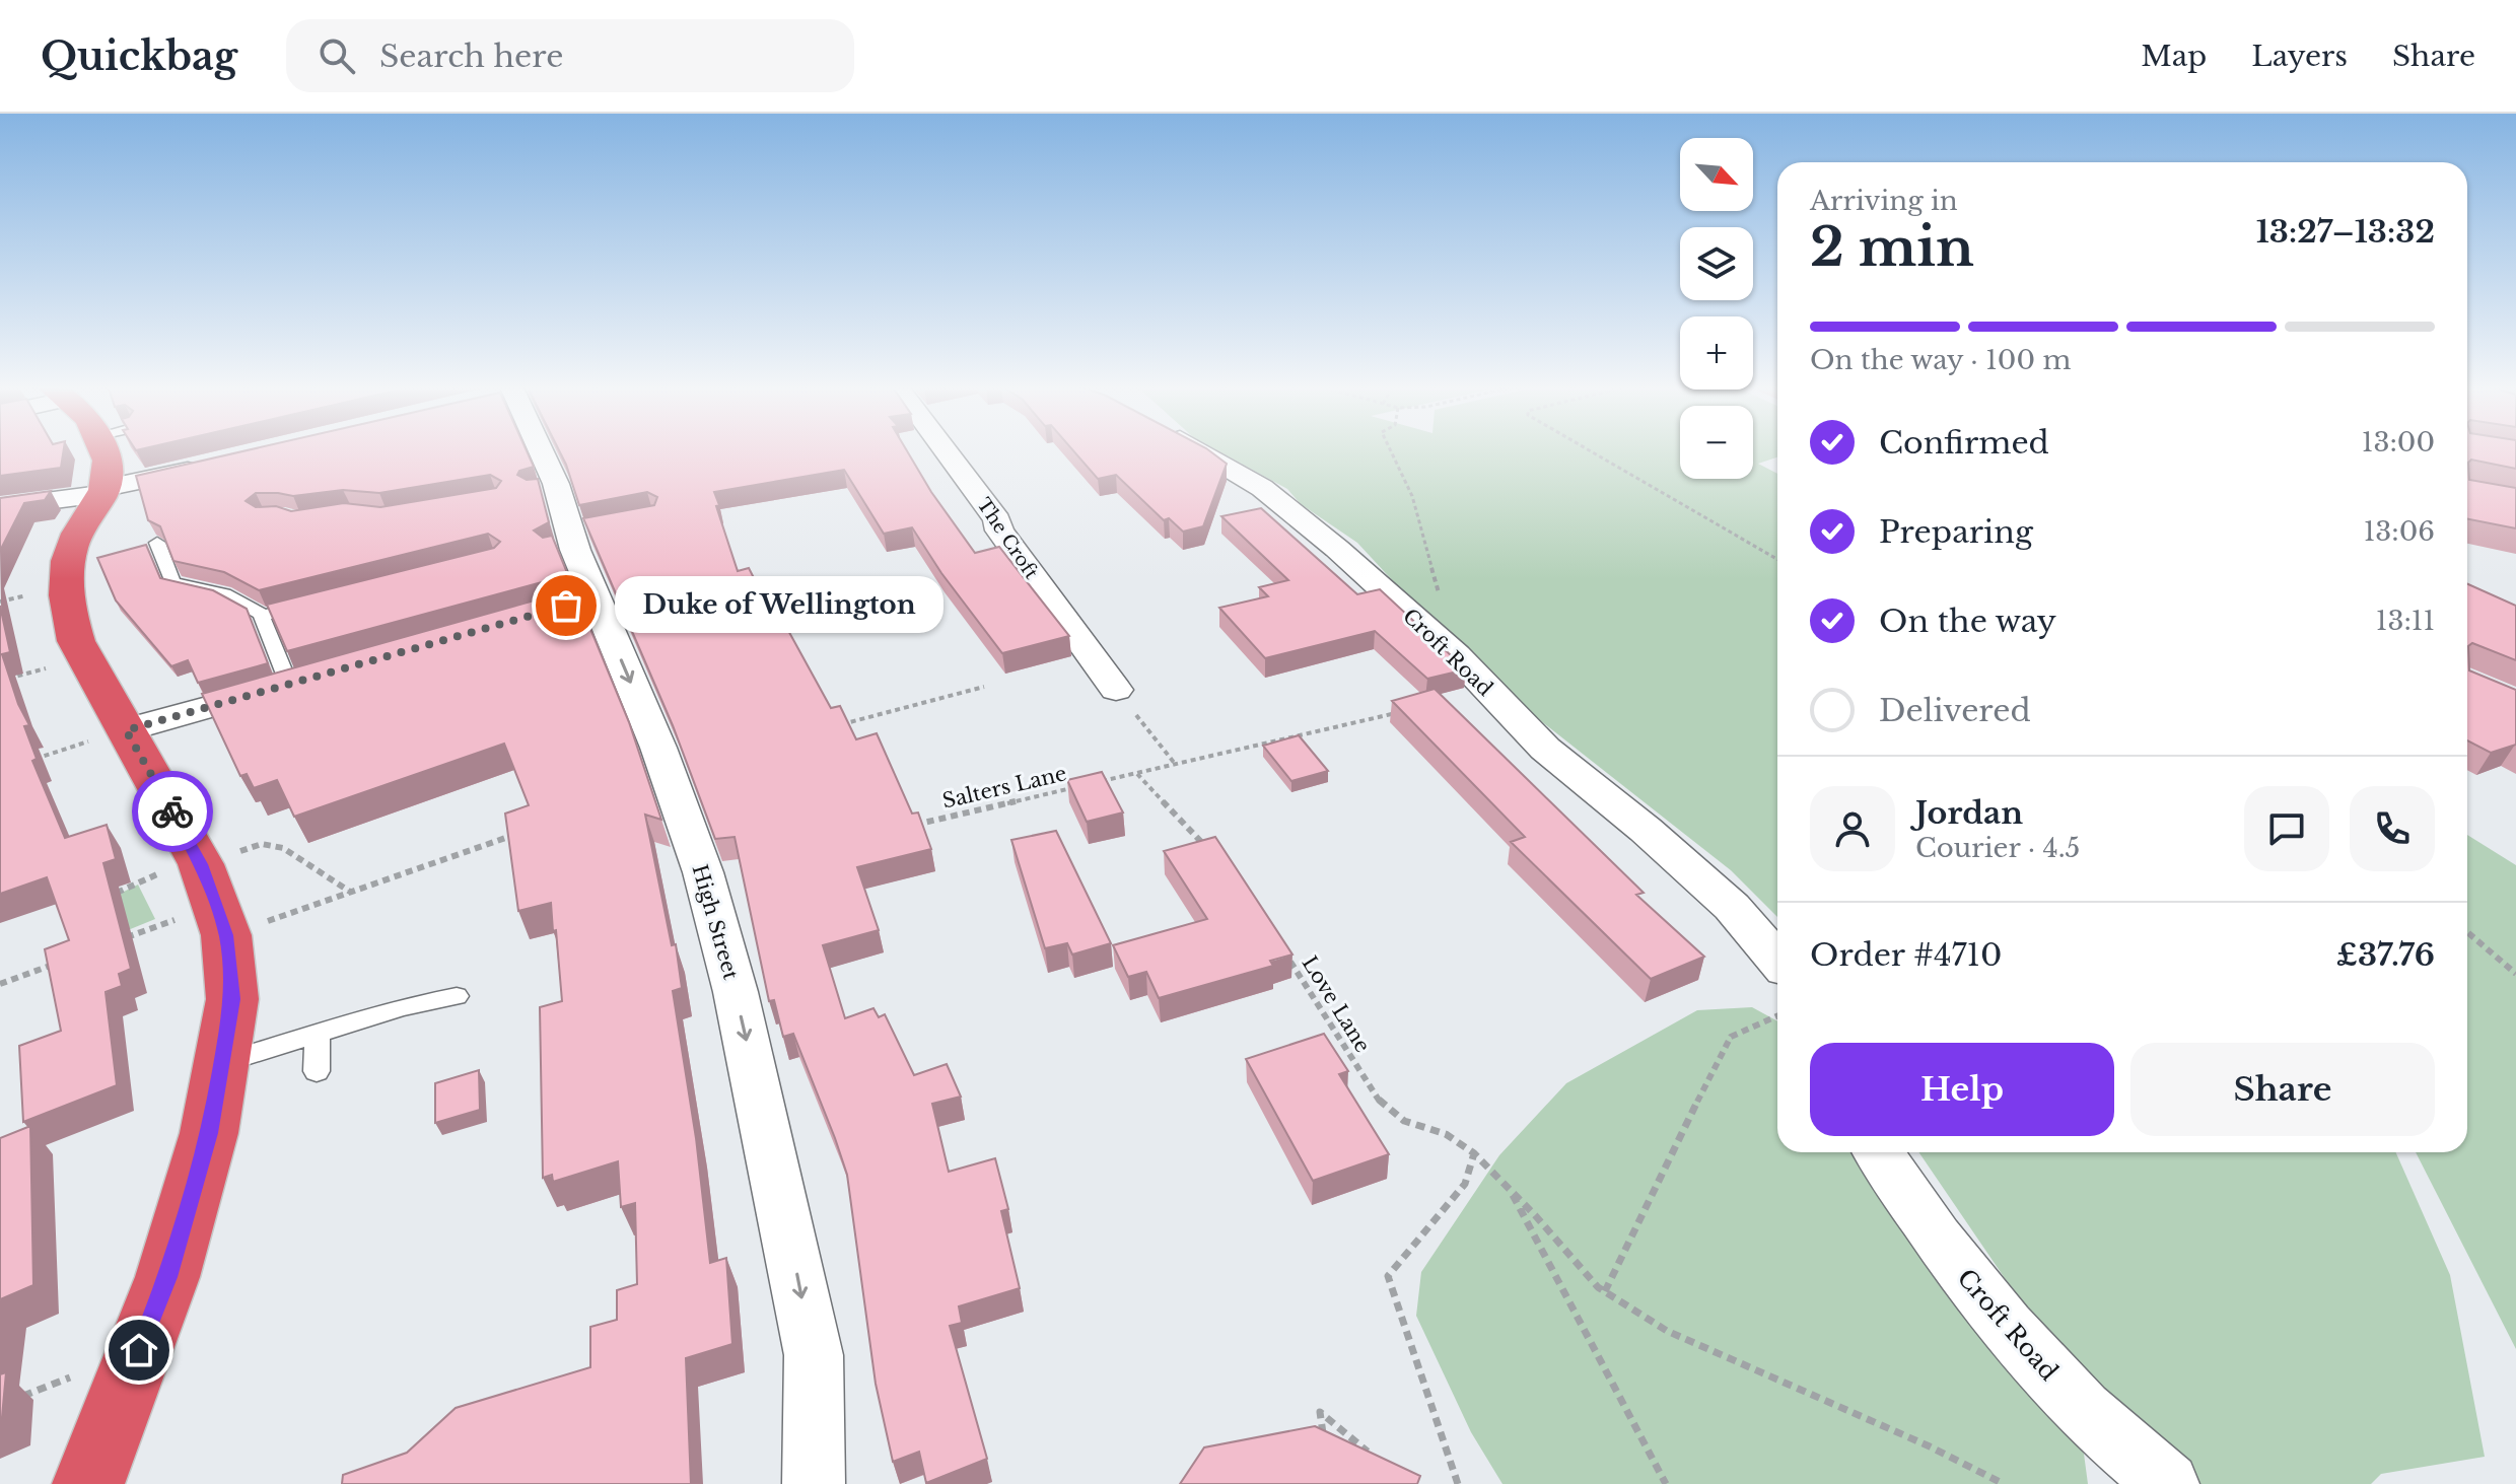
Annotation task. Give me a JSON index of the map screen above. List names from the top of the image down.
{
  "streets": {
    "street": ["The Croft", "Croft Road", "High Street"],
    "path": ["Salters Lane", "Love Lane"]
  },
  "one_way": ["High Street"],
  "places": ["Duke of Wellington"],
  "north": "bottom right",
  "page": {
    "header": "Quickbag",
    "search": "Search here",
    "nav": ["Map", "Layers", "Share"],
    "map_buttons": ["+", "−"],
    "heading": ["2 min", "Arriving in", "13:27–13:32"],
    "panel": [
      "Jordan",
      "Courier · 4.5",
      "Order #4710",
      "£37.76"
    ],
    "bar": "On the way · 100 m",
    "list": [
      ["Confirmed", "13:00"],
      ["Preparing", "13:06"],
      ["On the way", "13:11"],
      "Delivered"
    ],
    "bubble": "Duke of Wellington",
    "buttons": ["Help", "Share"]
  }
}
